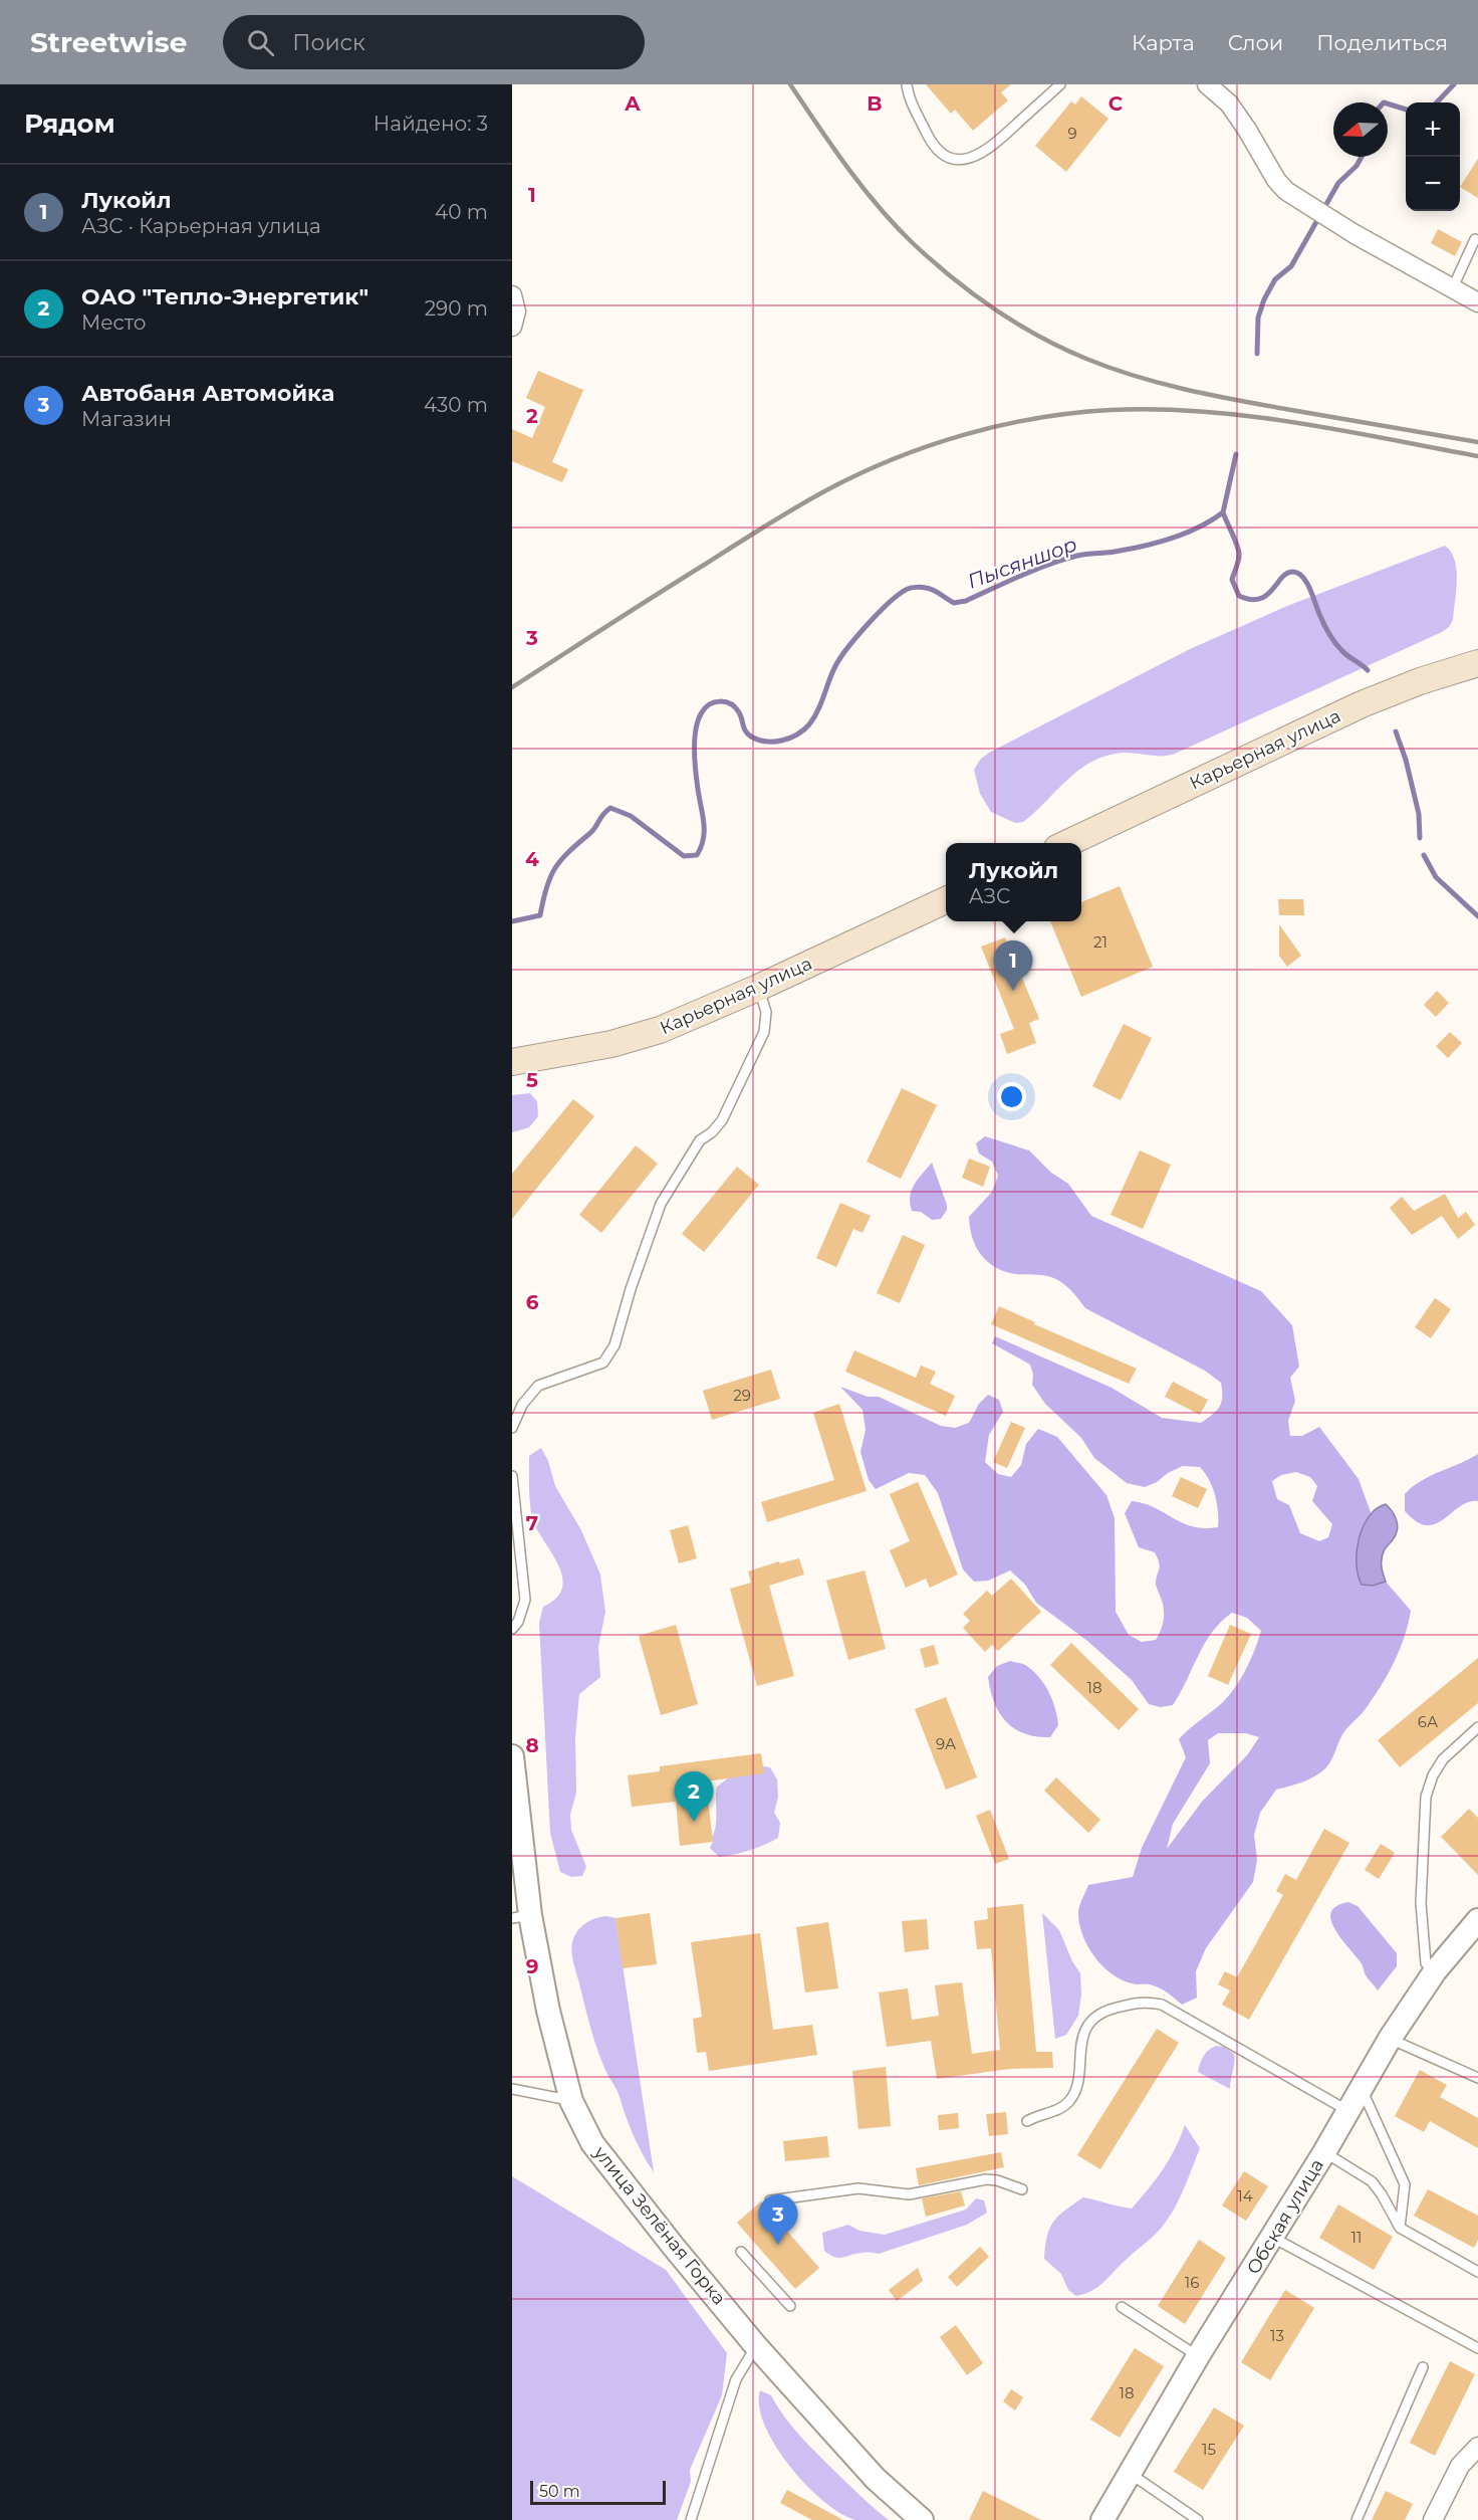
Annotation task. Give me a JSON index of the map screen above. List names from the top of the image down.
{
  "streets": {
    "main road": ["Карьерная улица"],
    "street": ["Обская улица", "улица Зелёная Горка"]
  },
  "water": ["Пысяншор"],
  "house_numbers": [
    "9",
    "21",
    "29",
    "18",
    "6А",
    "9А",
    "14",
    "11",
    "16",
    "13",
    "18",
    "15"
  ],
  "scale_bar": "50 m",
  "north": "left",
  "page": {
    "header": "Streetwise",
    "search": "Поиск",
    "nav": ["Карта", "Слои", "Поделиться"],
    "heading": ["Рядом", "Найдено: 3"],
    "map_buttons": ["+", "−"],
    "list": [
      {
        "mark": "1",
        "name": "Лукойл",
        "note": "АЗС · Карьерная улица",
        "value": "40 m"
      },
      {
        "mark": "2",
        "name": "ОАО \"Тепло-Энергетик\"",
        "note": "Место",
        "value": "290 m"
      },
      {
        "mark": "3",
        "name": "Автобаня Автомойка",
        "note": "Магазин",
        "value": "430 m"
      }
    ],
    "popup": ["Лукойл", "АЗС"],
    "pins": ["1", "2", "3"],
    "scale": "50 m"
  },
  "grid": {
    "columns": ["A", "B", "C"],
    "rows": [
      "1",
      "2",
      "3",
      "4",
      "5",
      "6",
      "7",
      "8",
      "9"
    ]
  }
}
